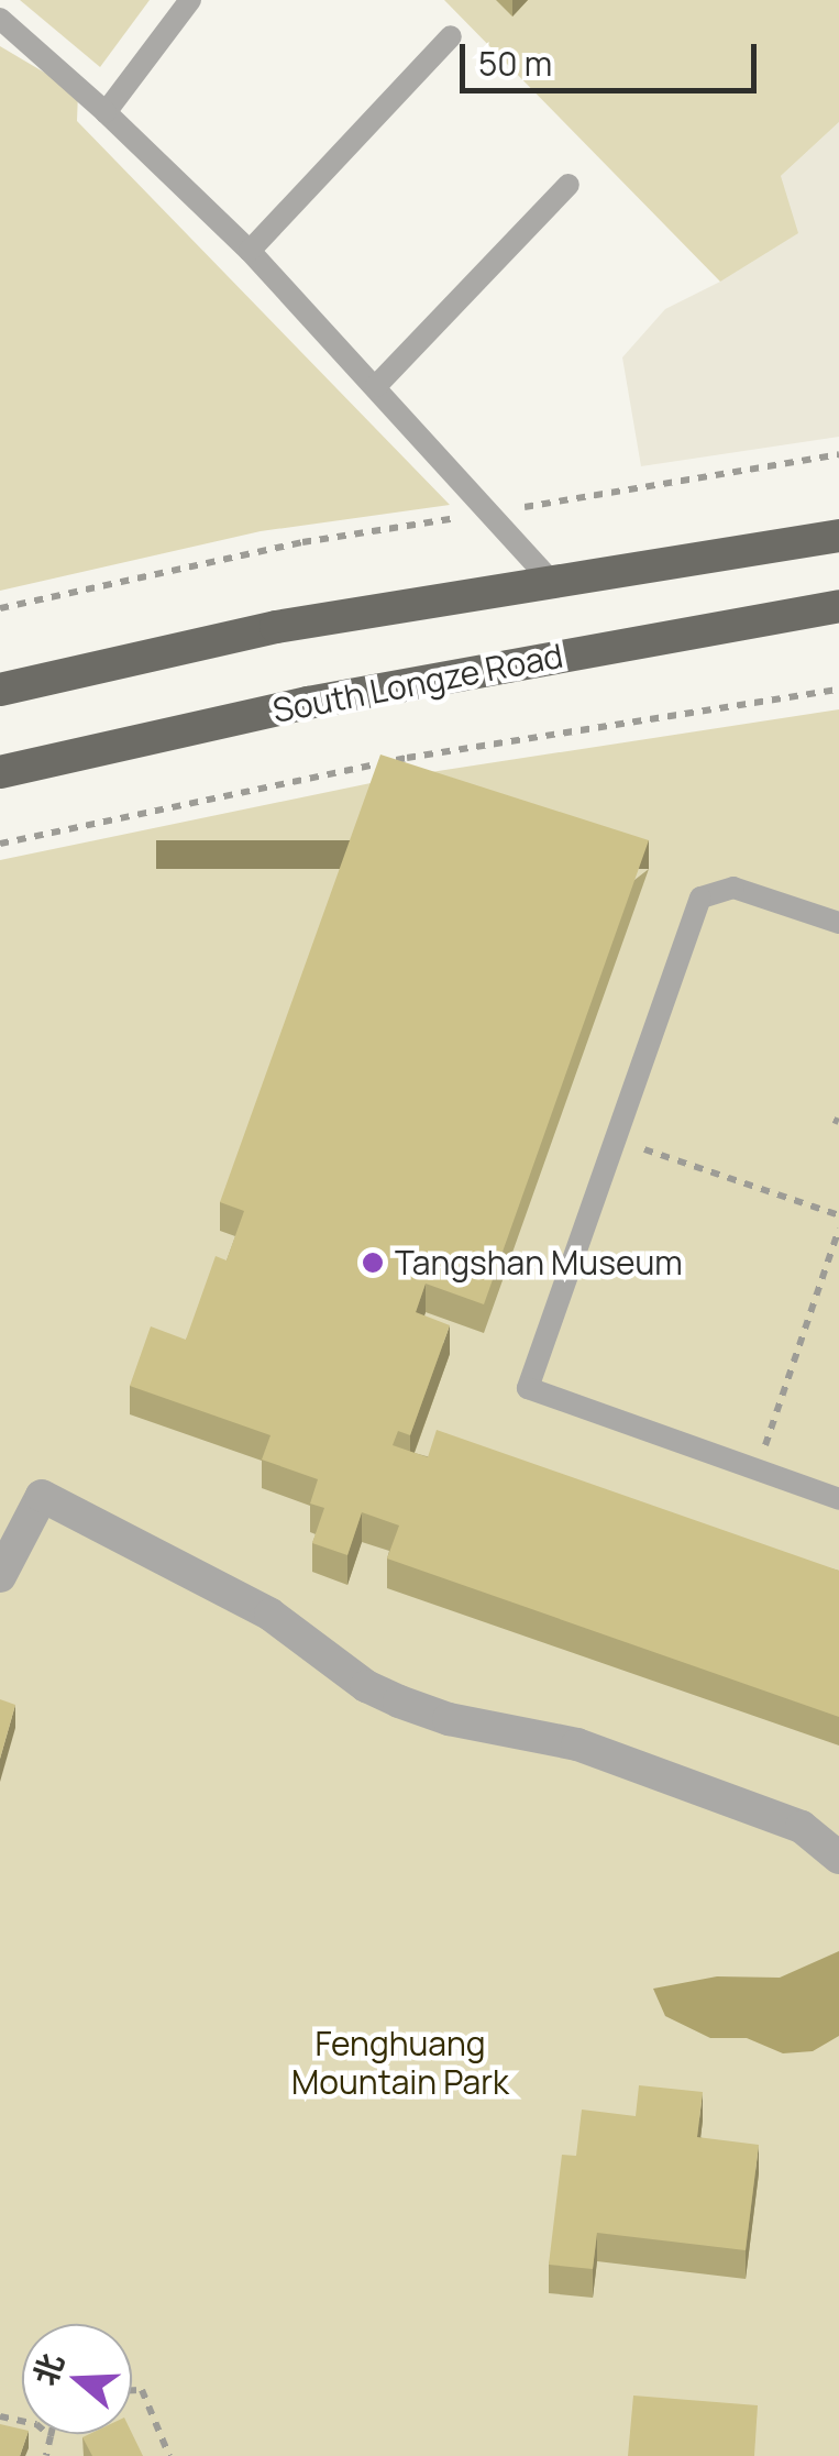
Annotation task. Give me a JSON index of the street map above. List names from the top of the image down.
{
  "streets": {
    "main road": ["South Longze Road"]
  },
  "parks": ["Fenghuang Mountain Park"],
  "places": ["Tangshan Museum"],
  "scale_bar": "50 m",
  "north": "left"
}
